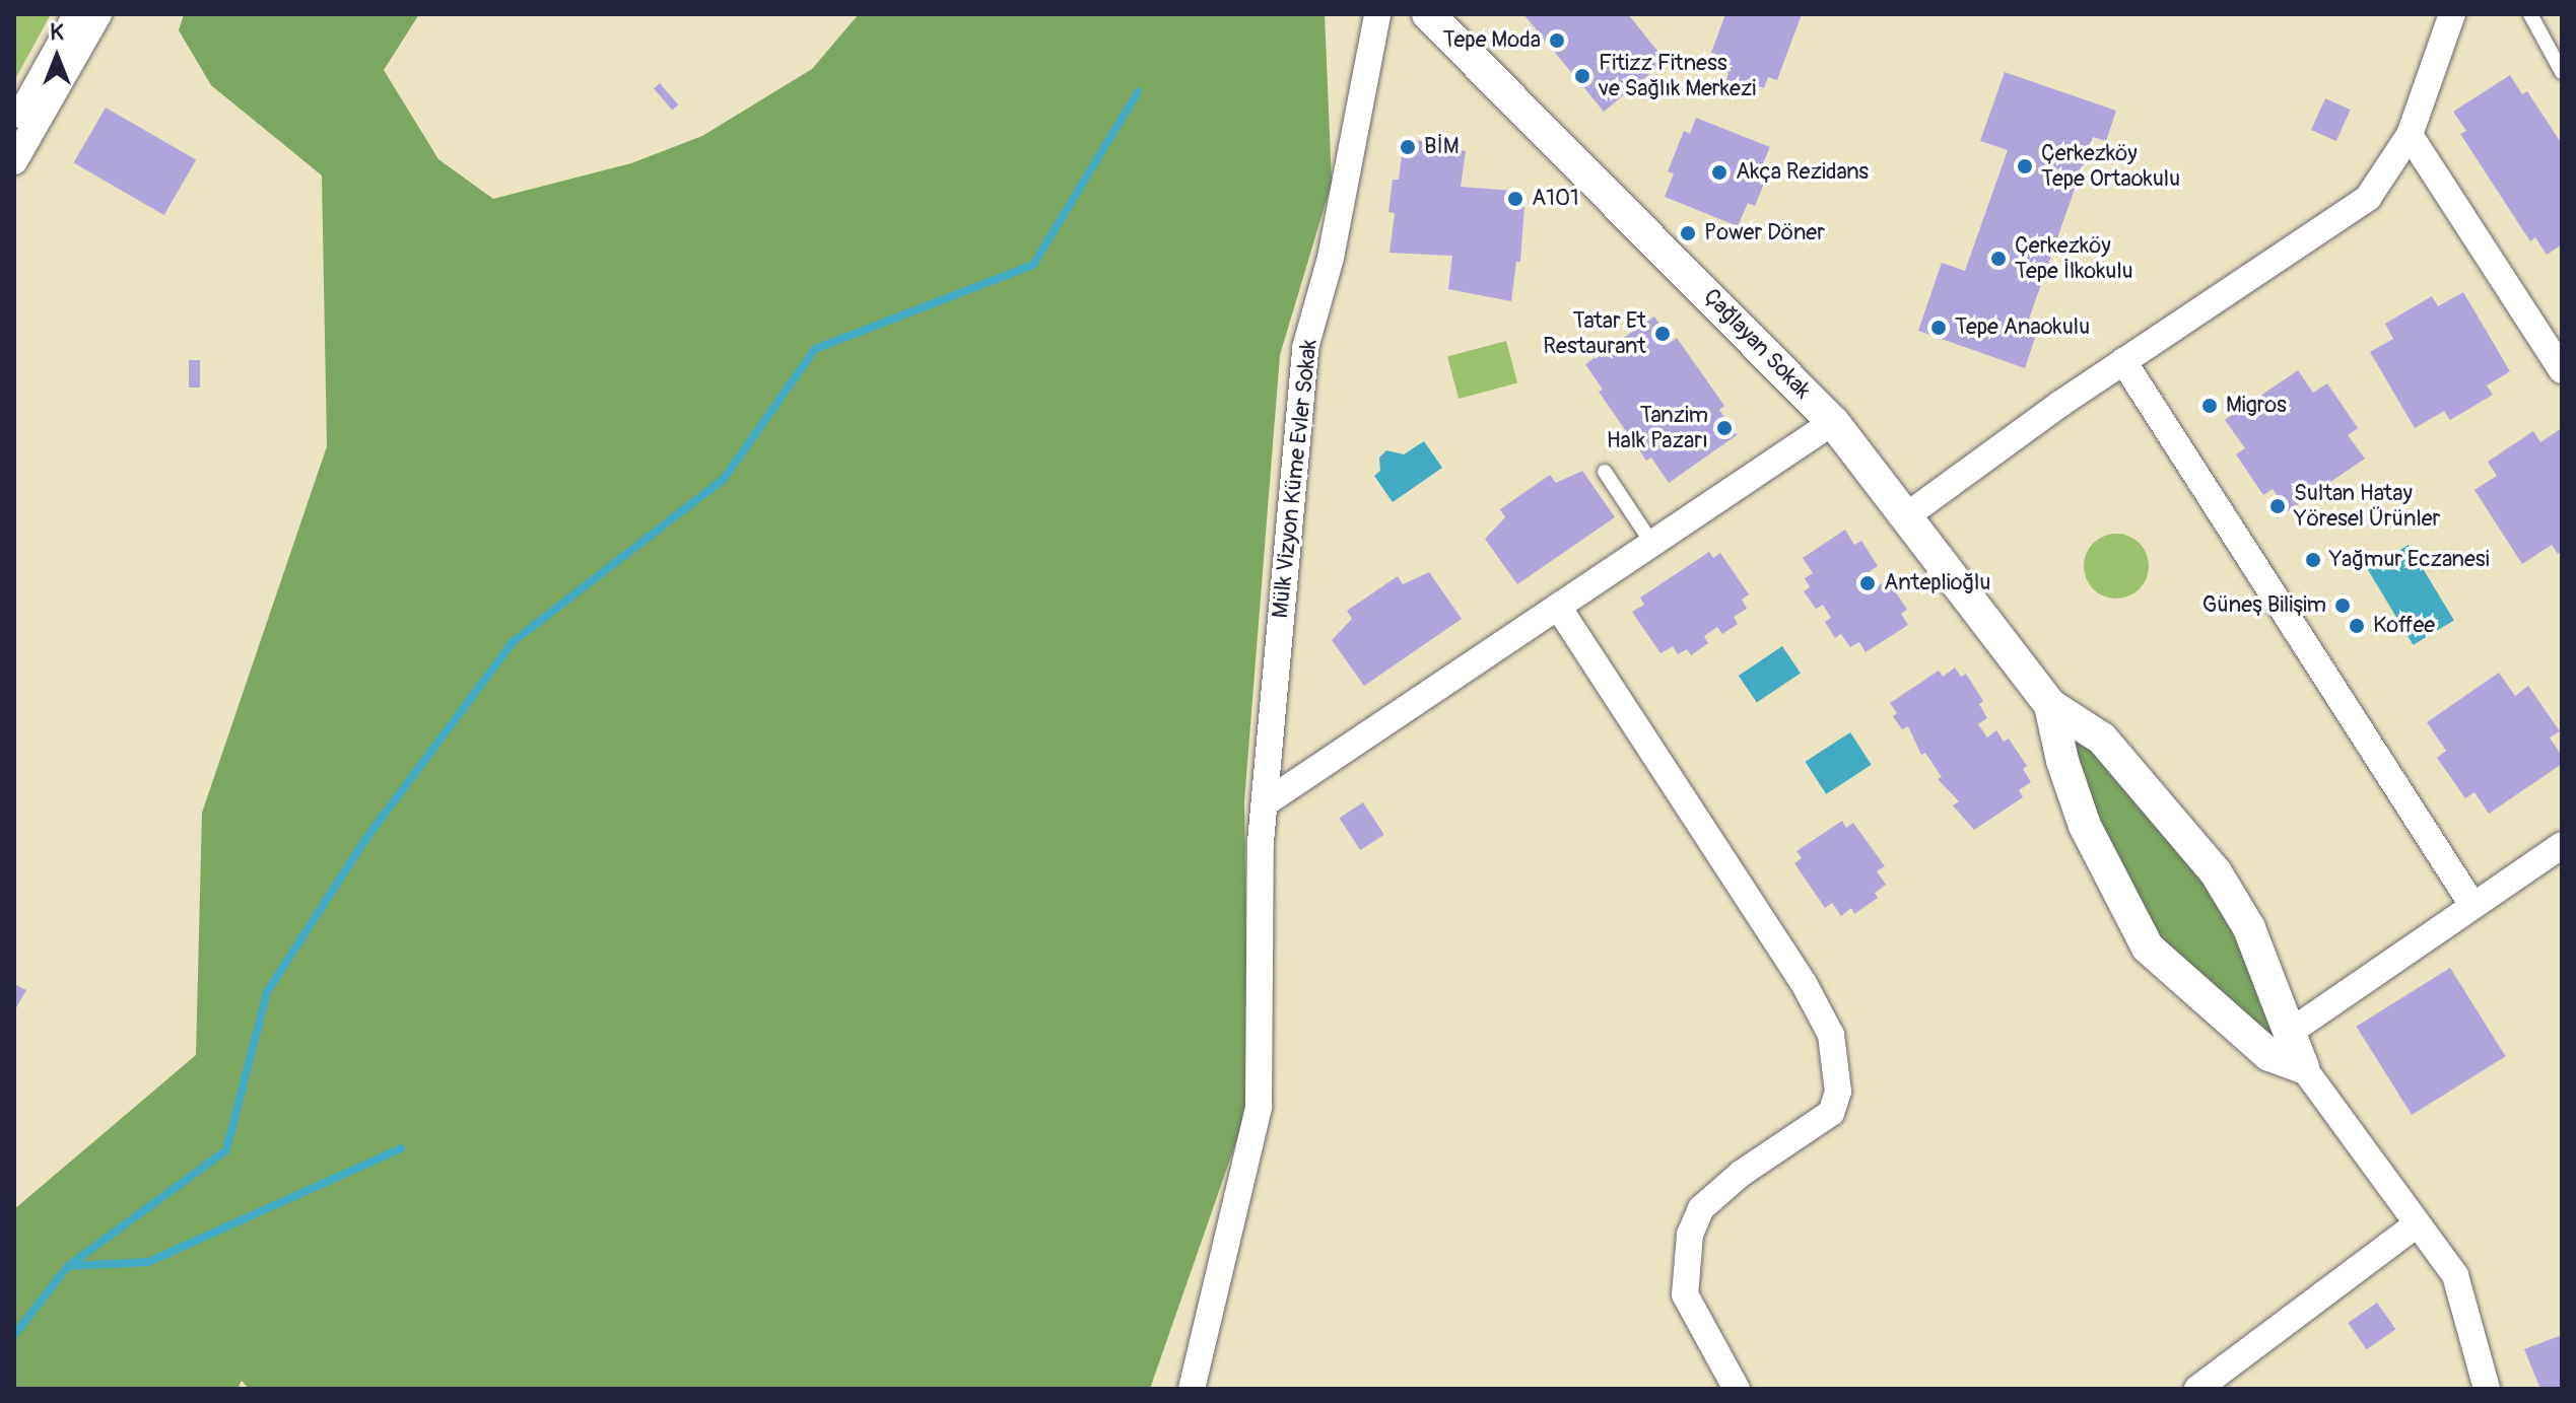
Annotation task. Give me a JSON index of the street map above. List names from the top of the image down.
{
  "streets": {
    "street": ["Çağlayan Sokak", "Mülk Vizyon Küme Evler Sokak"]
  },
  "places": [
    "Tepe Moda",
    "Fitizz Fitness ve Sağlık Merkezi",
    "BİM",
    "Çerkezköy Tepe Ortaokulu",
    "Akça Rezidans",
    "A101",
    "Power Döner",
    "Çerkezköy Tepe İlkokulu",
    "Tepe Anaokulu",
    "Tatar Et Restaurant",
    "Migros",
    "Tanzim Halk Pazarı",
    "Sultan Hatay Yöresel Ürünler",
    "Yağmur Eczanesi",
    "Anteplioğlu",
    "Güneş Bilişim",
    "Koffee"
  ],
  "north": "top"
}
